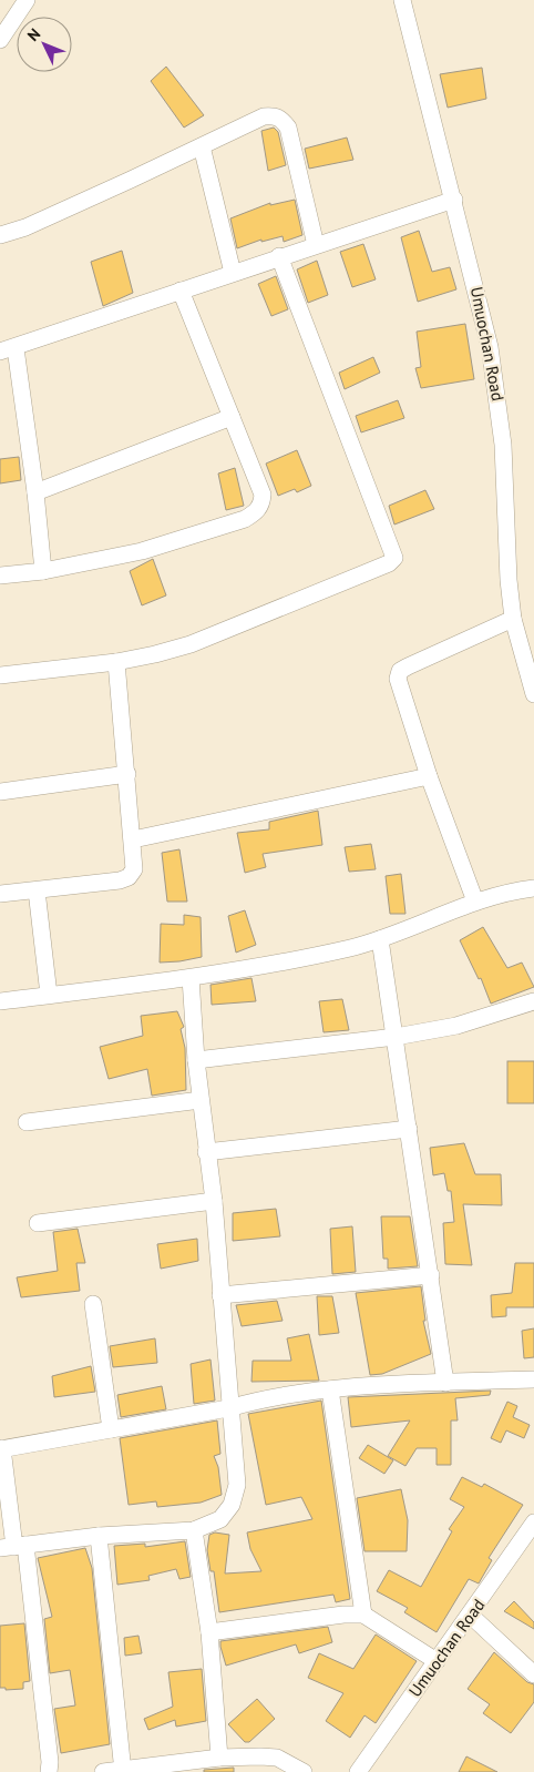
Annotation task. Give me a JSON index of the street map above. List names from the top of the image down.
{
  "streets": {
    "street": ["Umuochan Road"]
  },
  "north": "top left"
}
